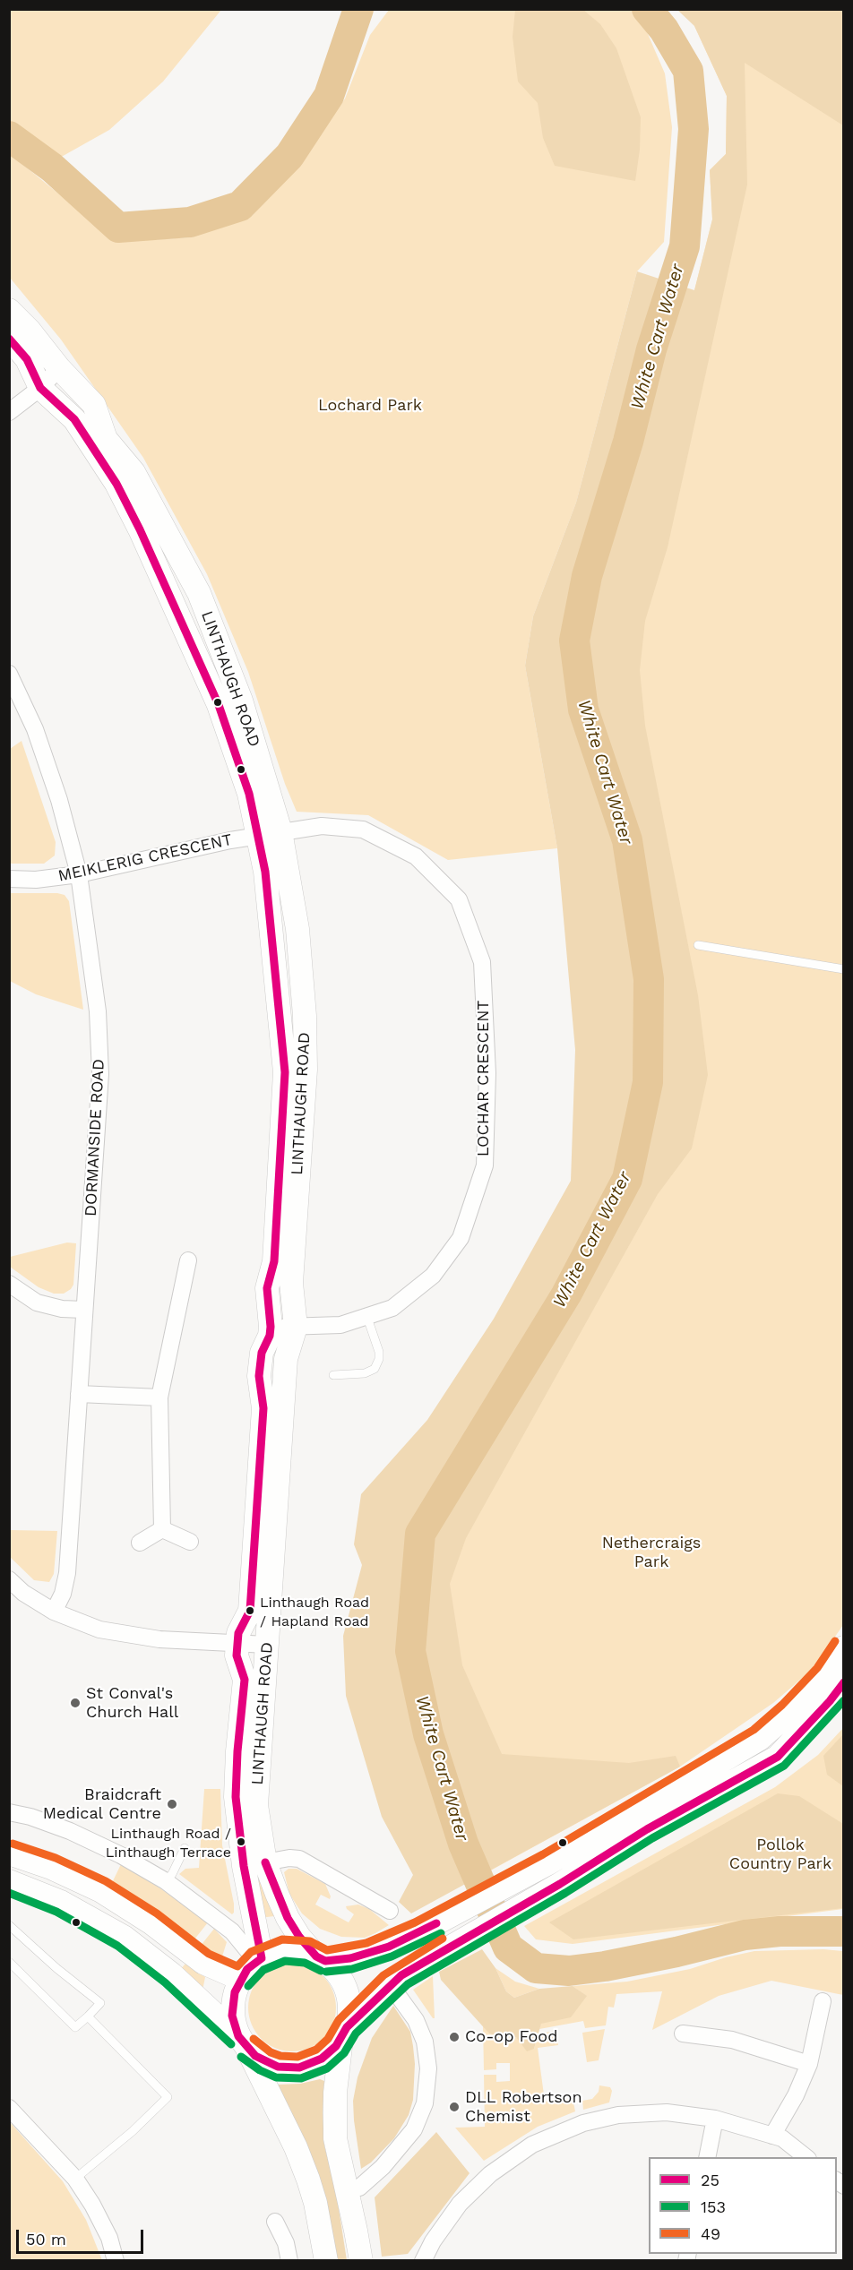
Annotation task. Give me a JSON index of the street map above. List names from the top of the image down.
{
  "streets": {
    "street": [
      "LINTHAUGH ROAD",
      "MEIKLERIG CRESCENT",
      "LOCHAR CRESCENT",
      "DORMANSIDE ROAD"
    ]
  },
  "crossings": [
    ["LINTHAUGH ROAD", "MEIKLERIG CRESCENT"],
    ["LINTHAUGH ROAD", "LOCHAR CRESCENT"],
    ["MEIKLERIG CRESCENT", "LOCHAR CRESCENT"],
    ["MEIKLERIG CRESCENT", "DORMANSIDE ROAD"]
  ],
  "water": ["White Cart Water"],
  "parks": ["Lochard Park", "Nethercraigs Park", "Pollok Country Park"],
  "places": [
    "Linthaugh Road / Hapland Road",
    "St Conval's Church Hall",
    "Braidcraft Medical Centre",
    "Linthaugh Road / Linthaugh Terrace",
    "Co-op Food",
    "DLL Robertson Chemist"
  ],
  "lines": ["transit line 25", "transit line 49", "transit line 153"],
  "legend": ["25", "153", "49"],
  "scale_bar": "50 m"
}
